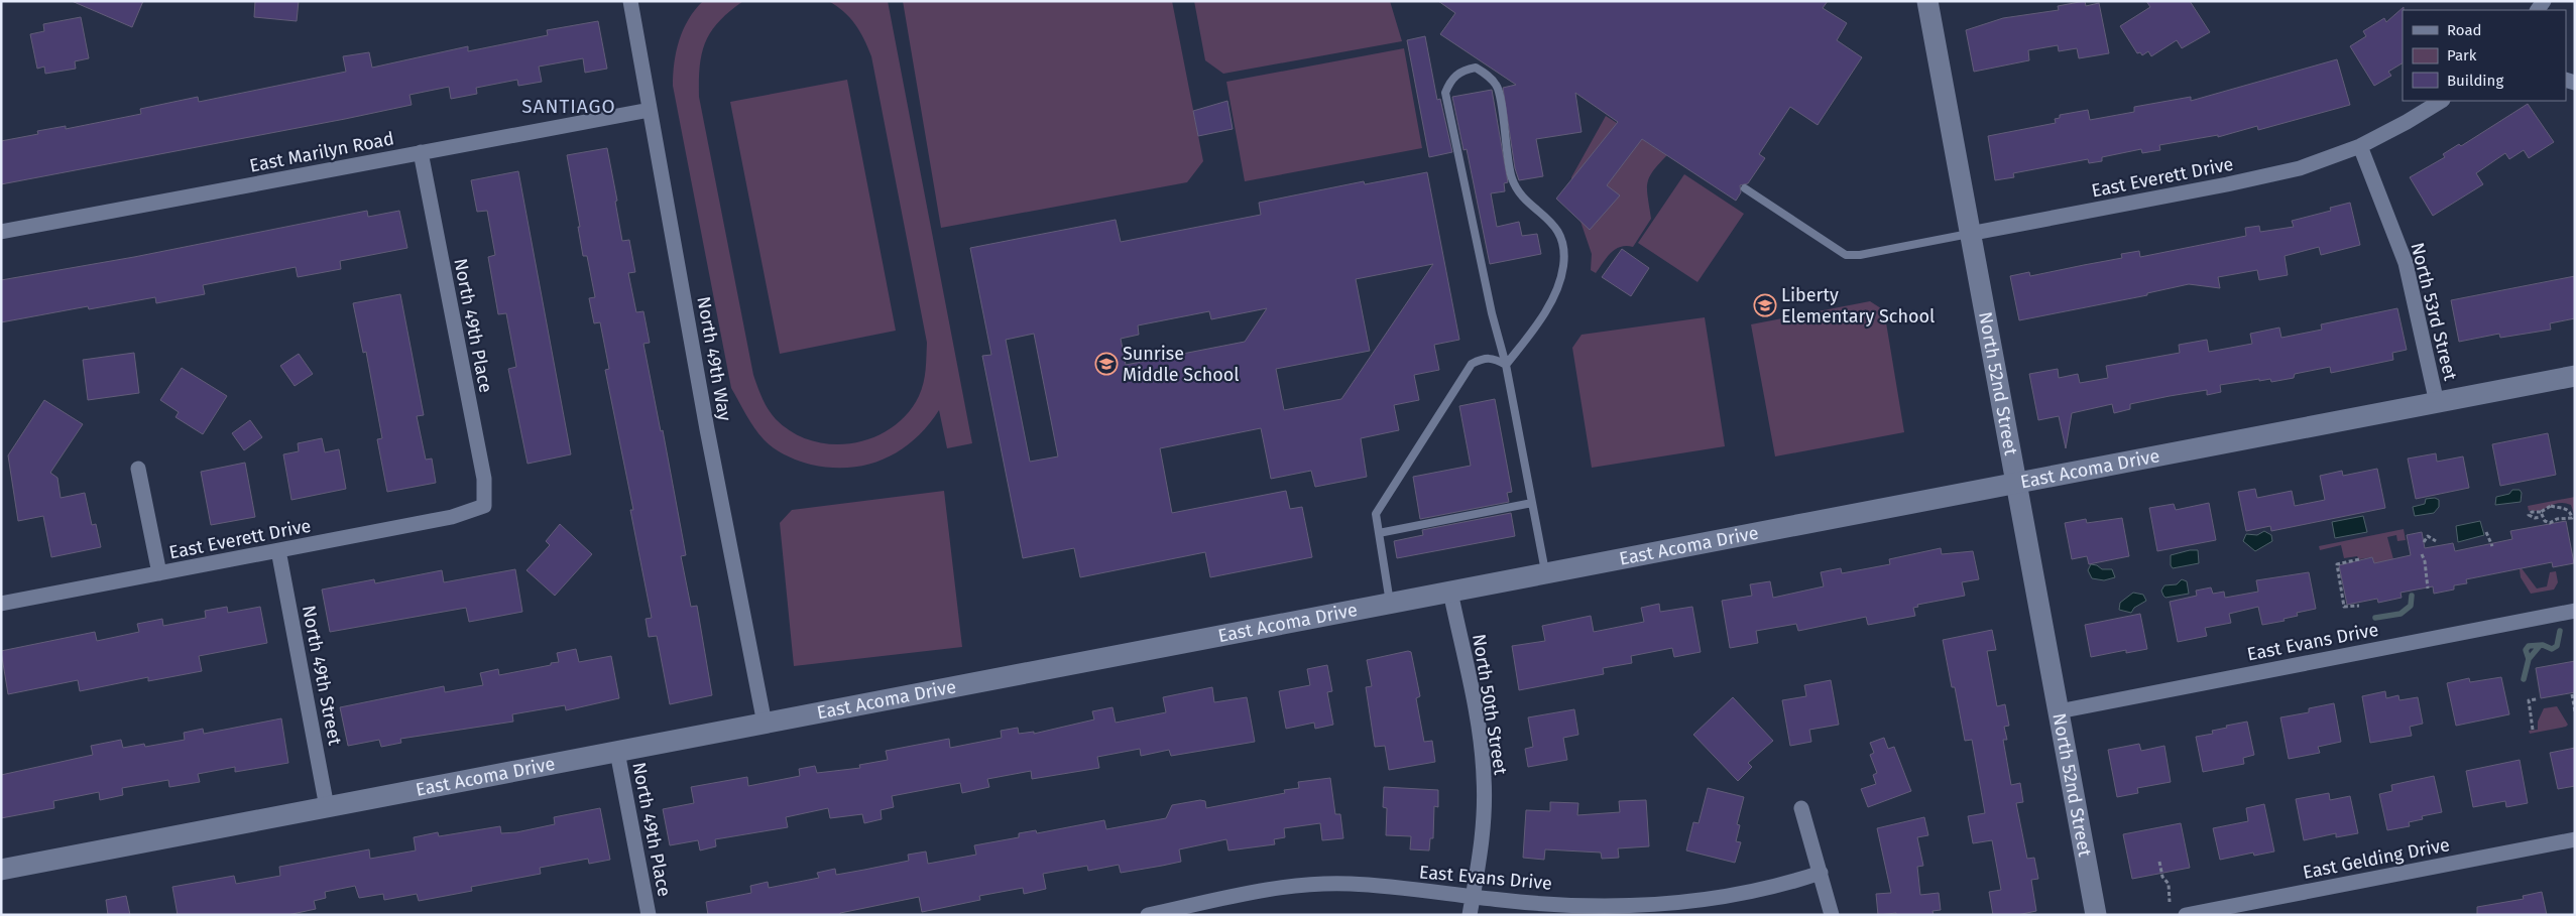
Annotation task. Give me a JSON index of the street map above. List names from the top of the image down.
{
  "streets": {
    "street": [
      "East Marilyn Road",
      "East Everett Drive",
      "North 53rd Street",
      "North 49th Place",
      "North 49th Way",
      "North 52nd Street",
      "East Acoma Drive",
      "East Evans Drive",
      "North 49th Street",
      "North 50th Street",
      "East Gelding Drive"
    ]
  },
  "crossings": [
    ["East Marilyn Road", "North 49th Place"],
    ["East Marilyn Road", "North 49th Way"],
    ["East Everett Drive", "North 53rd Street"],
    ["East Everett Drive", "North 49th Place"],
    ["East Everett Drive", "North 52nd Street"],
    ["East Everett Drive", "North 49th Street"],
    ["North 53rd Street", "East Acoma Drive"],
    ["North 49th Place", "East Acoma Drive"],
    ["North 49th Way", "East Acoma Drive"],
    ["North 52nd Street", "East Acoma Drive"],
    ["North 52nd Street", "East Evans Drive"],
    ["East Acoma Drive", "North 49th Street"],
    ["East Acoma Drive", "North 50th Street"],
    ["East Evans Drive", "North 50th Street"]
  ],
  "districts": ["SANTIAGO"],
  "places": {
    "school or university": ["Liberty Elementary School", "Sunrise Middle School"]
  },
  "legend": ["Road", "Park", "Building"]
}
